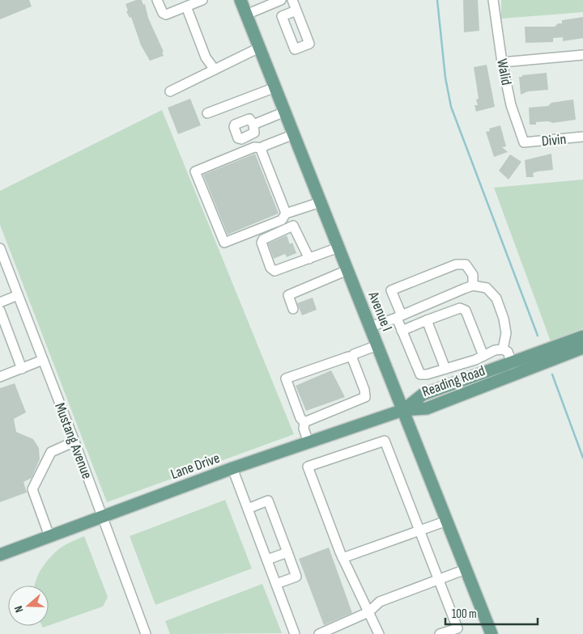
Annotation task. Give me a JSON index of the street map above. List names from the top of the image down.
{
  "streets": {
    "main road": ["Avenue I", "Reading Road", "Lane Drive"],
    "street": ["Walid", "Divin", "Mustang Avenue"]
  },
  "crossings": [
    ["Walid", "Divin"],
    ["Avenue I", "Reading Road"],
    ["Avenue I", "Lane Drive"],
    ["Reading Road", "Lane Drive"],
    ["Mustang Avenue", "Lane Drive"]
  ],
  "scale_bar": "100 m",
  "north": "left"
}
